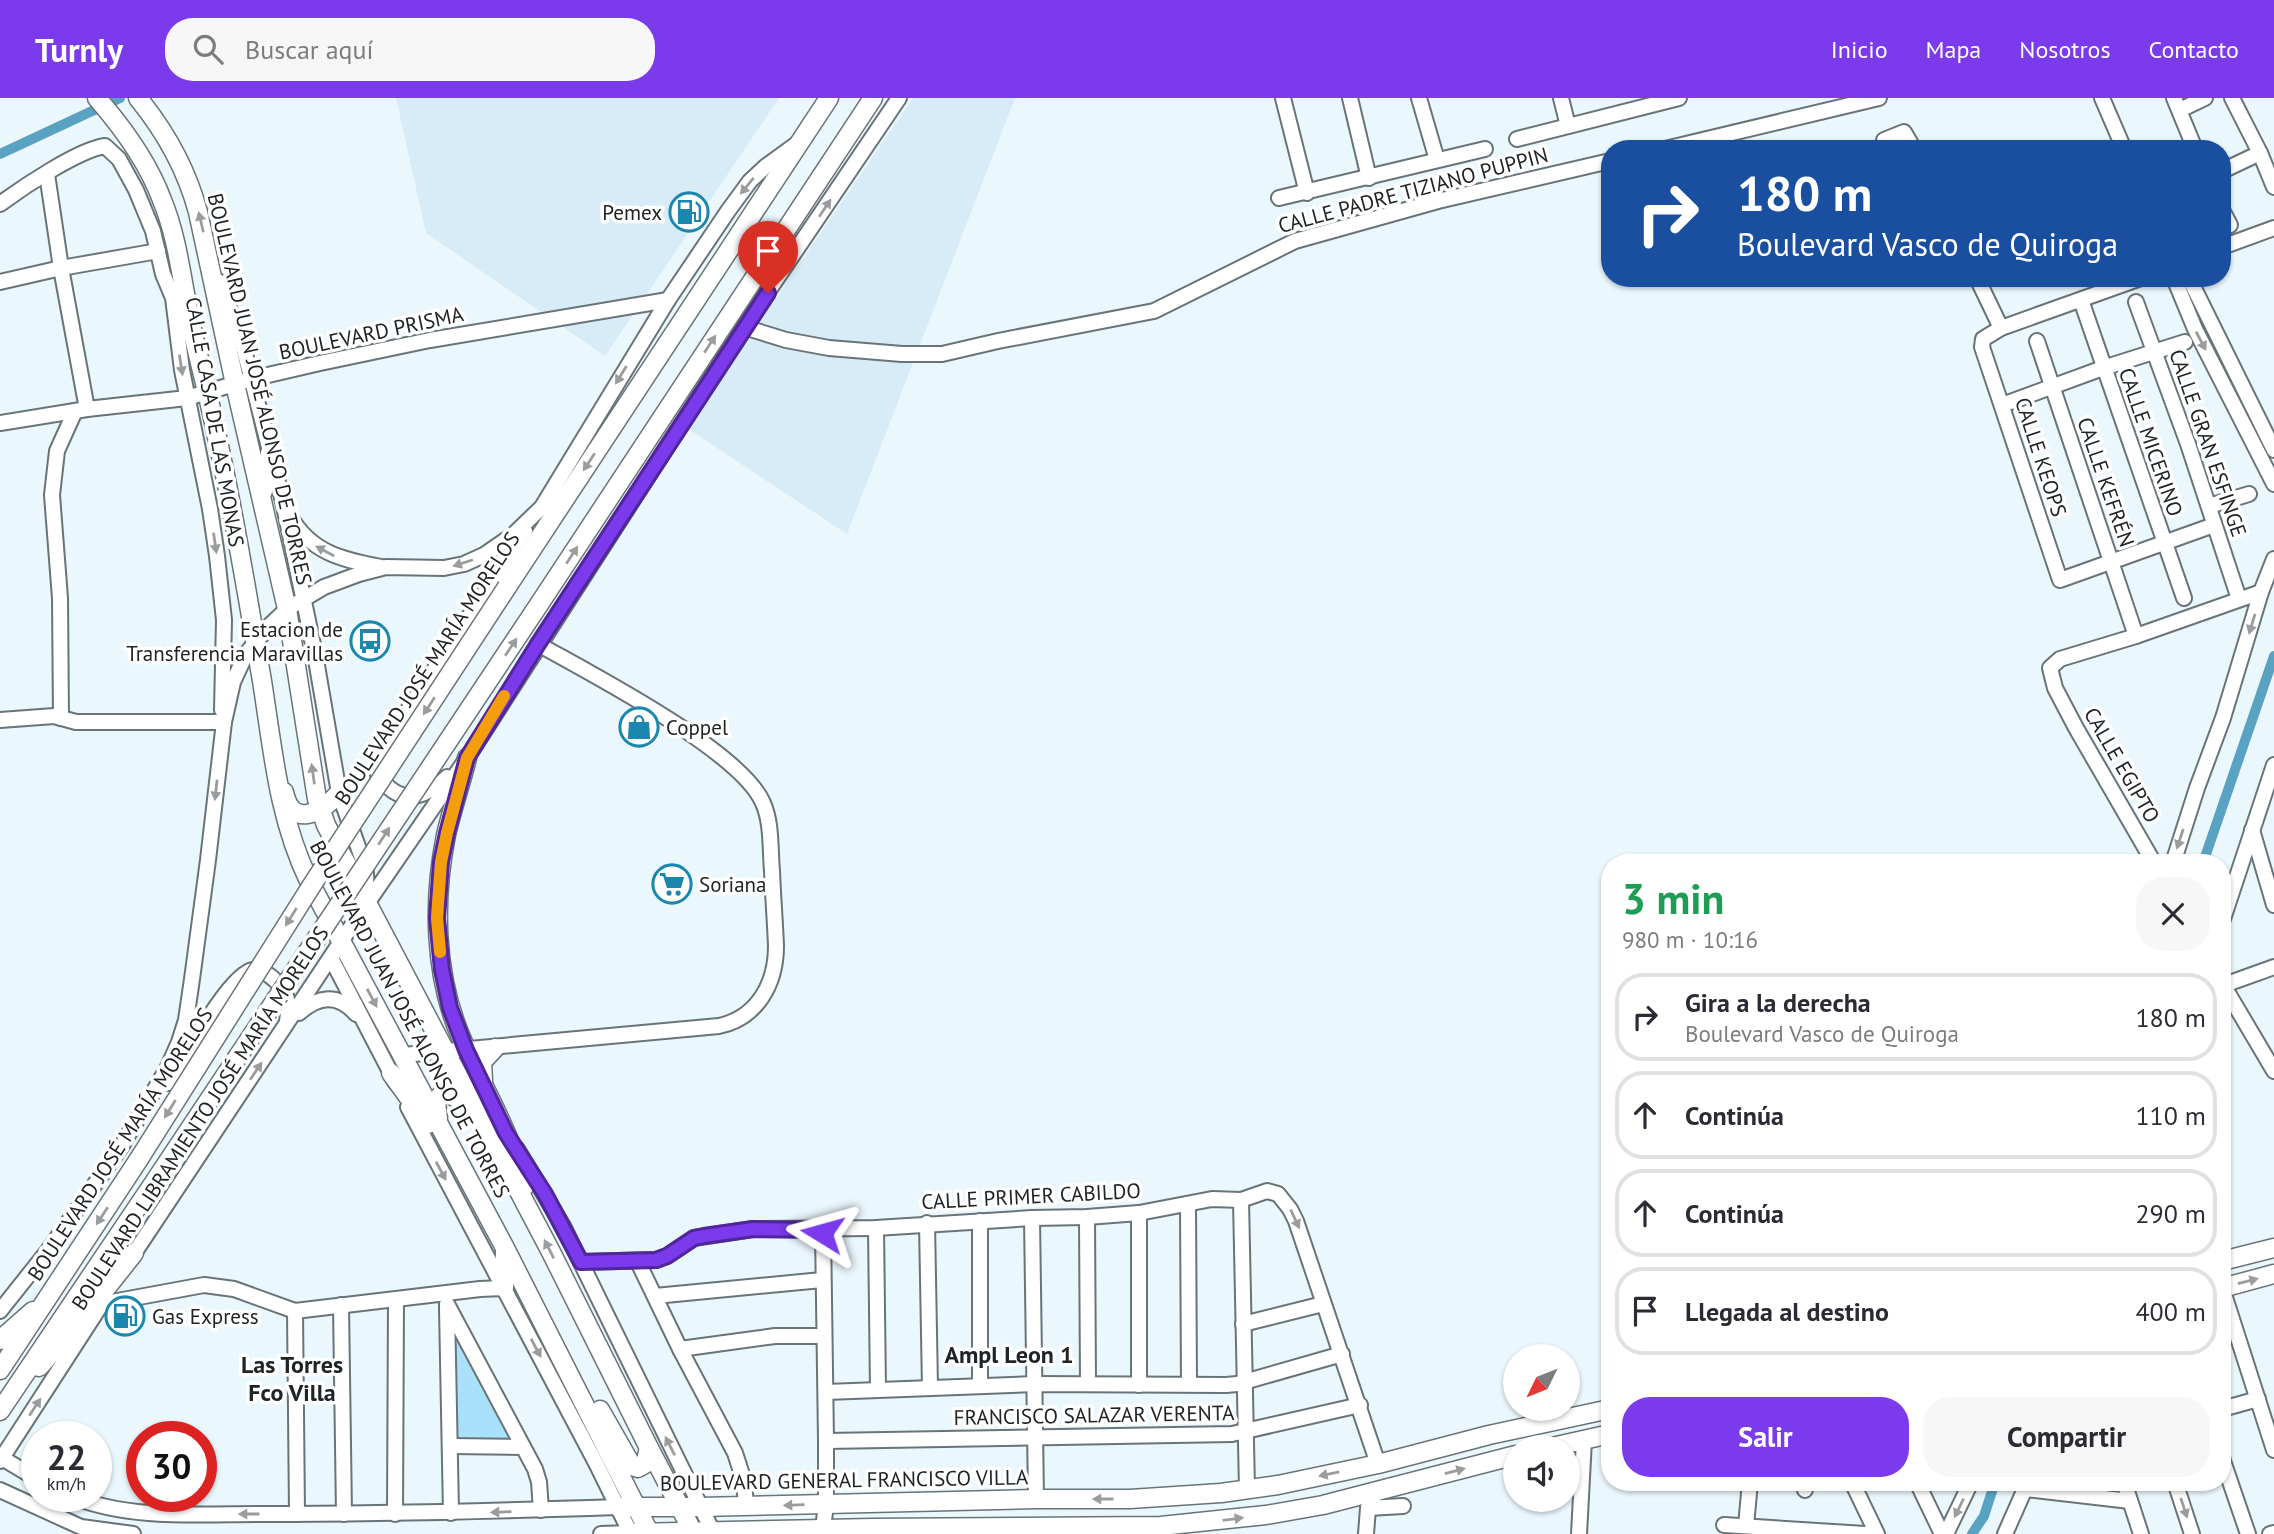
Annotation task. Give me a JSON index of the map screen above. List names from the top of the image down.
{
  "streets": {
    "main road": ["BOULEVARD JUAN JOSÉ ALONSO DE TORRES", "BOULEVARD JOSÉ MARÍA MORELOS", "BOULEVARD GENERAL FRANCISCO VILLA"],
    "street": [
      "CALLE PADRE TIZIANO PUPPIN",
      "BOULEVARD PRISMA",
      "CALLE CASA DE LAS MONAS",
      "CALLE MICERINO",
      "CALLE GRAN ESFINGE",
      "CALLE KEOPS",
      "CALLE KEFRÉN",
      "CALLE EGIPTO",
      "BOULEVARD LIBRAMIENTO JOSÉ MARÍA MORELOS",
      "CALLE PRIMER CABILDO",
      "FRANCISCO SALAZAR VERENTA"
    ]
  },
  "crossings": [
    ["CALLE PADRE TIZIANO PUPPIN", "BOULEVARD LIBRAMIENTO JOSÉ MARÍA MORELOS"],
    ["BOULEVARD PRISMA", "BOULEVARD JUAN JOSÉ ALONSO DE TORRES"],
    ["BOULEVARD PRISMA", "CALLE CASA DE LAS MONAS"],
    ["BOULEVARD JUAN JOSÉ ALONSO DE TORRES", "BOULEVARD LIBRAMIENTO JOSÉ MARÍA MORELOS"],
    ["BOULEVARD JUAN JOSÉ ALONSO DE TORRES", "BOULEVARD GENERAL FRANCISCO VILLA"],
    ["CALLE KEOPS", "CALLE KEFRÉN"],
    ["CALLE KEFRÉN", "CALLE EGIPTO"]
  ],
  "districts": ["Ampl Leon 1", "Las Torres Fco Villa"],
  "places": {
    "fuel station": ["Pemex", "Gas Express"],
    "bus stop": ["Estacion de Transferencia Maravillas"],
    "shop": ["Coppel"],
    "supermarket": ["Soriana"]
  },
  "north": "bottom left",
  "page": {
    "header": "Turnly",
    "search": "Buscar aquí",
    "nav": [
      "Inicio",
      "Mapa",
      "Nosotros",
      "Contacto"
    ],
    "turn": ["180 m", "Boulevard Vasco de Quiroga"],
    "heading": ["3 min", "980 m · 10:16"],
    "list": [
      {
        "name": "Gira a la derecha",
        "note": "Boulevard Vasco de Quiroga",
        "value": "180 m"
      },
      {
        "name": "Continúa",
        "value": "110 m"
      },
      {
        "name": "Continúa",
        "value": "290 m"
      },
      {
        "name": "Llegada al destino",
        "value": "400 m"
      }
    ],
    "buttons": ["Salir", "Compartir"],
    "speed": "22 km/h",
    "limit": "30"
  }
}
